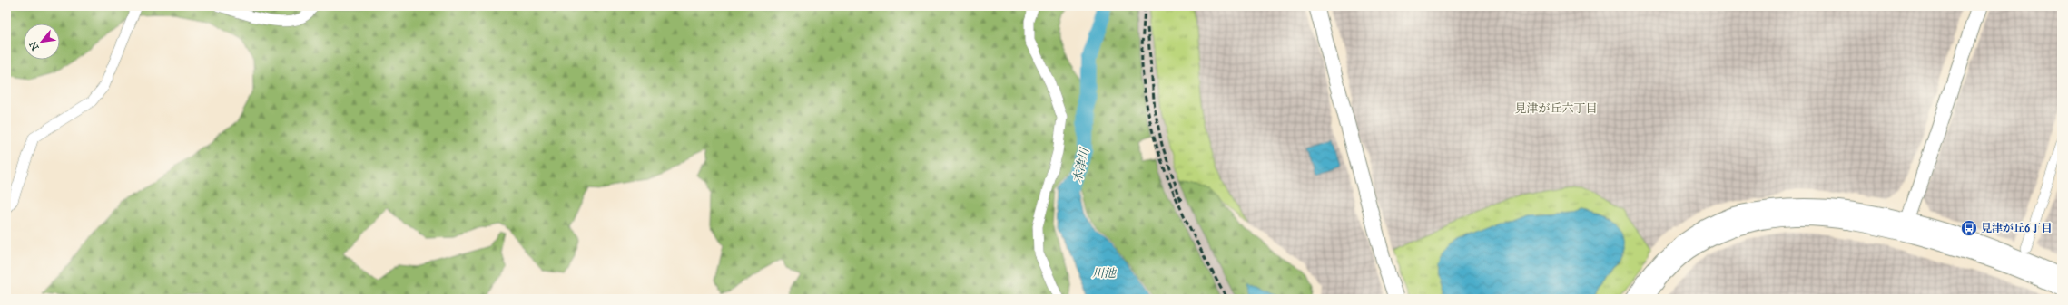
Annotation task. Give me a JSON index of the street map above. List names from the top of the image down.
{
  "districts": ["見津が丘六丁目"],
  "water": ["木津川", "川池"],
  "places": {
    "bus stop": ["見津が丘6丁目"]
  },
  "north": "bottom left"
}
